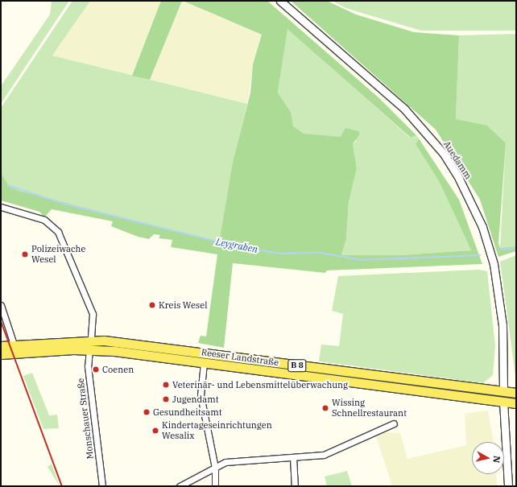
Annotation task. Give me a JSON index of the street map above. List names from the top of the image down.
{
  "streets": {
    "main road": ["Reeser Landstraße", "B 8"],
    "street": ["Auedamm", "Monschauer Straße"]
  },
  "crossings": [
    ["Auedamm", "Reeser Landstraße"],
    ["Reeser Landstraße", "Monschauer Straße"]
  ],
  "water": ["Leygraben"],
  "places": [
    "Polizeiwache Wesel",
    "Kreis Wesel",
    "Coenen",
    "Veterinär- und Lebensmittelüberwachung",
    "Jugendamt",
    "Wissing Schnellrestaurant",
    "Gesundheitsamt",
    "Kindertageseinrichtungen Wesalix"
  ],
  "north": "right"
}
